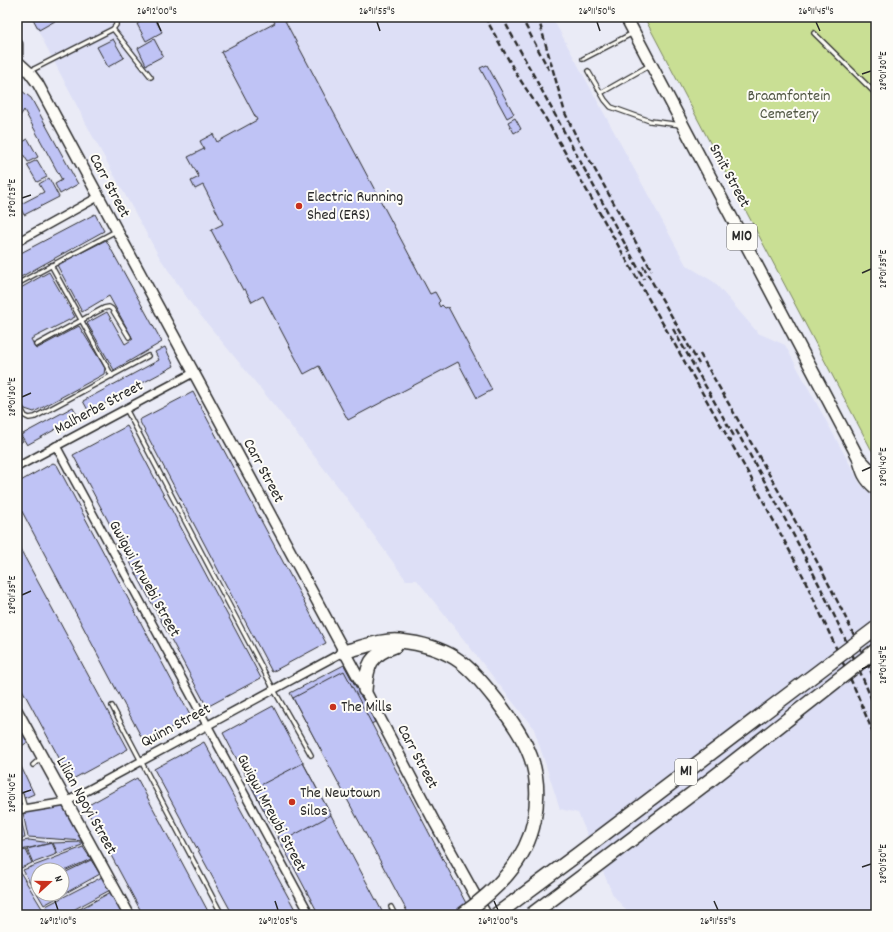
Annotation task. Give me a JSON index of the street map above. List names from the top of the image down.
{
  "streets": {
    "highway": ["M1"],
    "main road": ["Smit Street", "M10"],
    "street": [
      "Carr Street",
      "Malherbe Street",
      "Gwigwi Mrwebi Street",
      "Quinn Street",
      "Lilian Ngoyi Street",
      "Gwigwi Mrewbi Street"
    ]
  },
  "crossings": [
    ["Carr Street", "Malherbe Street"],
    ["Carr Street", "Quinn Street"],
    ["Malherbe Street", "Gwigwi Mrwebi Street"],
    ["Gwigwi Mrwebi Street", "Quinn Street"],
    ["Gwigwi Mrwebi Street", "Gwigwi Mrewbi Street"],
    ["Quinn Street", "Lilian Ngoyi Street"],
    ["Quinn Street", "Gwigwi Mrewbi Street"]
  ],
  "parks": ["Braamfontein Cemetery"],
  "places": ["Electric Running Shed (ERS)", "The Mills", "The Newtown Silos"],
  "north": "right",
  "coordinates": [
    "26°12'00\"S",
    "26°11'55\"S",
    "26°11'50\"S",
    "26°11'45\"S",
    "28°01'30\"E",
    "28°01'25\"E",
    "28°01'35\"E",
    "28°01'40\"E",
    "28°01'45\"E",
    "28°01'50\"E",
    "26°12'10\"S",
    "26°12'05\"S"
  ]
}
